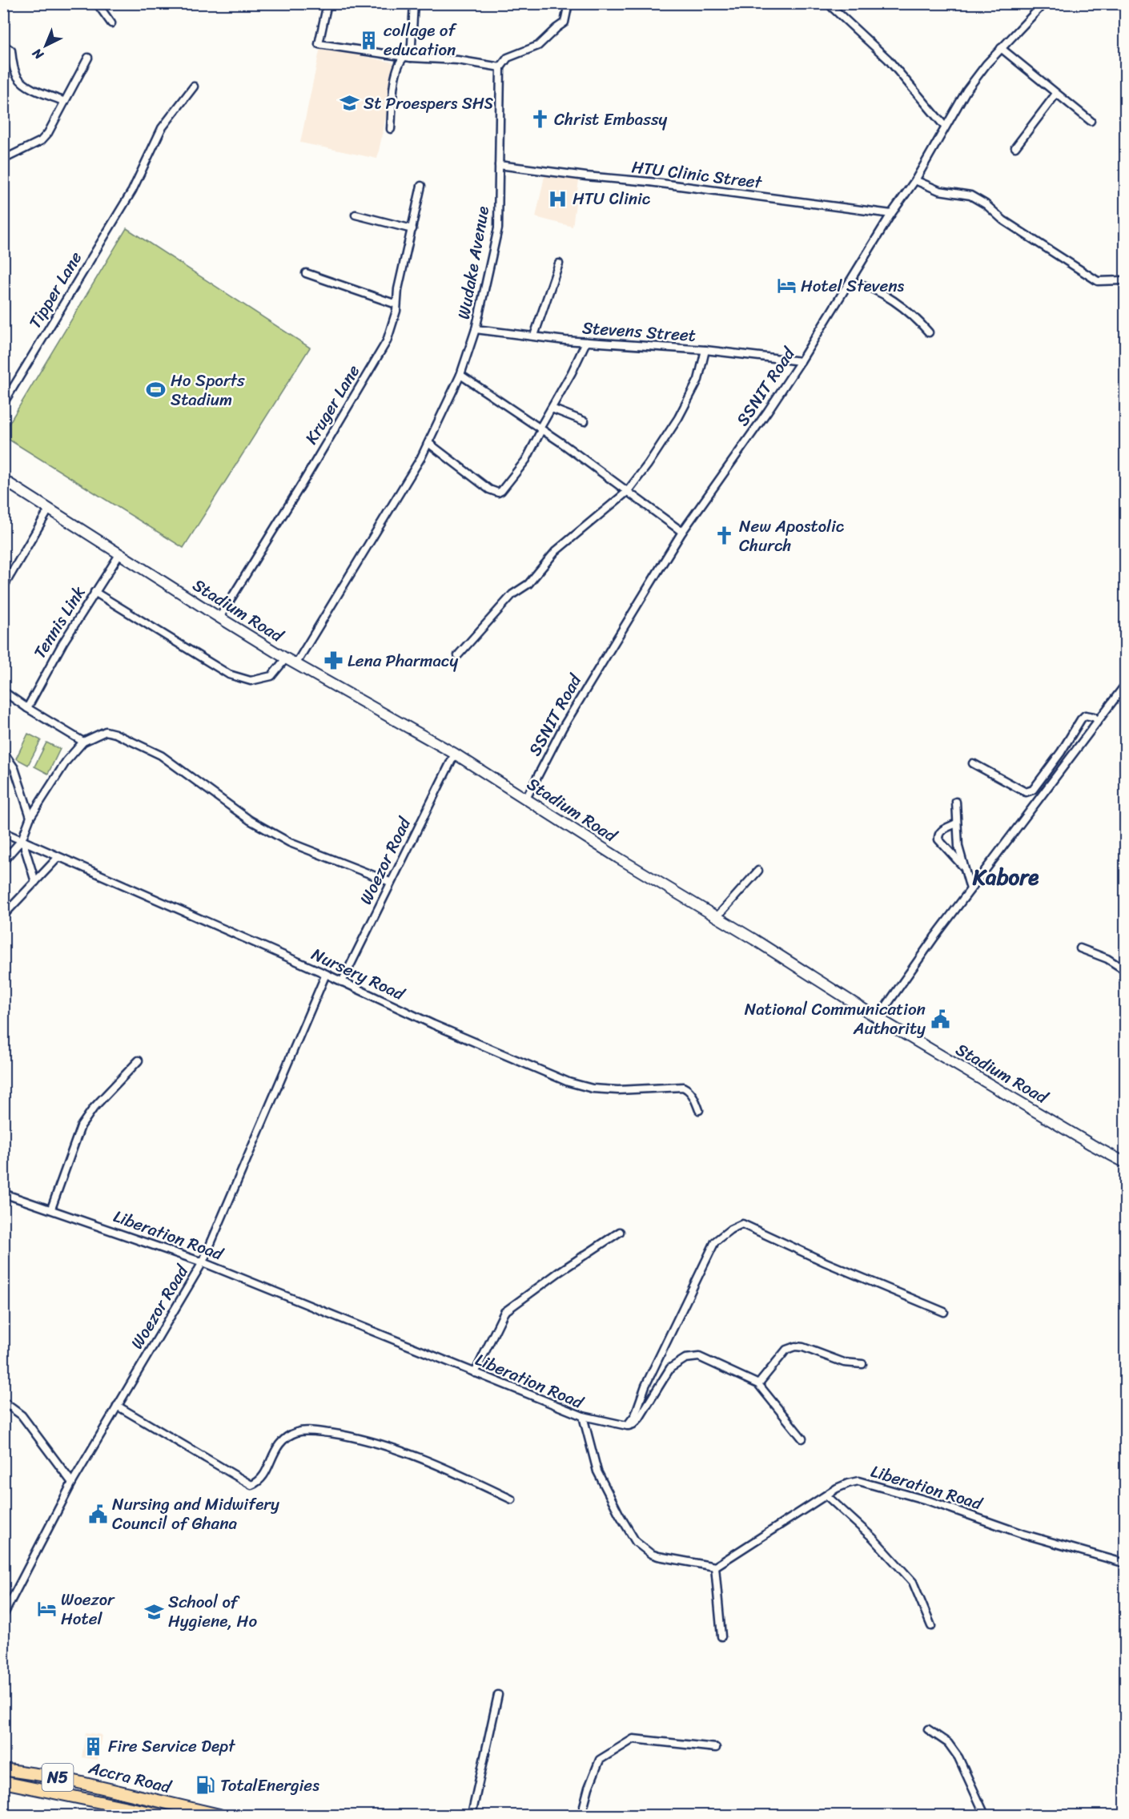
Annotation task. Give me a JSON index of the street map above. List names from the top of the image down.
{
  "streets": {
    "main road": ["Stadium Road", "N5", "Accra Road"],
    "street": [
      "HTU Clinic Street",
      "Wudake Avenue",
      "Tipper Lane",
      "Stevens Street",
      "SSNIT Road",
      "Kruger Lane",
      "Tennis Link",
      "Woezor Road",
      "Nursery Road",
      "Liberation Road"
    ]
  },
  "crossings": [
    ["HTU Clinic Street", "Wudake Avenue"],
    ["HTU Clinic Street", "SSNIT Road"],
    ["Wudake Avenue", "Stevens Street"],
    ["Wudake Avenue", "Stadium Road"],
    ["Stevens Street", "SSNIT Road"],
    ["SSNIT Road", "Stadium Road"],
    ["Kruger Lane", "Stadium Road"],
    ["Stadium Road", "Tennis Link"],
    ["Stadium Road", "Woezor Road"],
    ["Woezor Road", "Nursery Road"],
    ["Woezor Road", "Liberation Road"]
  ],
  "districts": ["Kabore"],
  "places": {
    "building": ["collage of education", "Fire Service Dept"],
    "school or university": ["St Proespers SHS", "School of Hygiene, Ho"],
    "church": ["Christ Embassy", "New Apostolic Church"],
    "hospital": ["HTU Clinic"],
    "hotel": ["Hotel Stevens", "Woezor Hotel"],
    "sports": ["Ho Sports Stadium"],
    "pharmacy": ["Lena Pharmacy"],
    "public building": ["National Communication Authority", "Nursing and Midwifery Council of Ghana"],
    "fuel station": ["TotalEnergies"]
  },
  "north": "bottom left"
}
